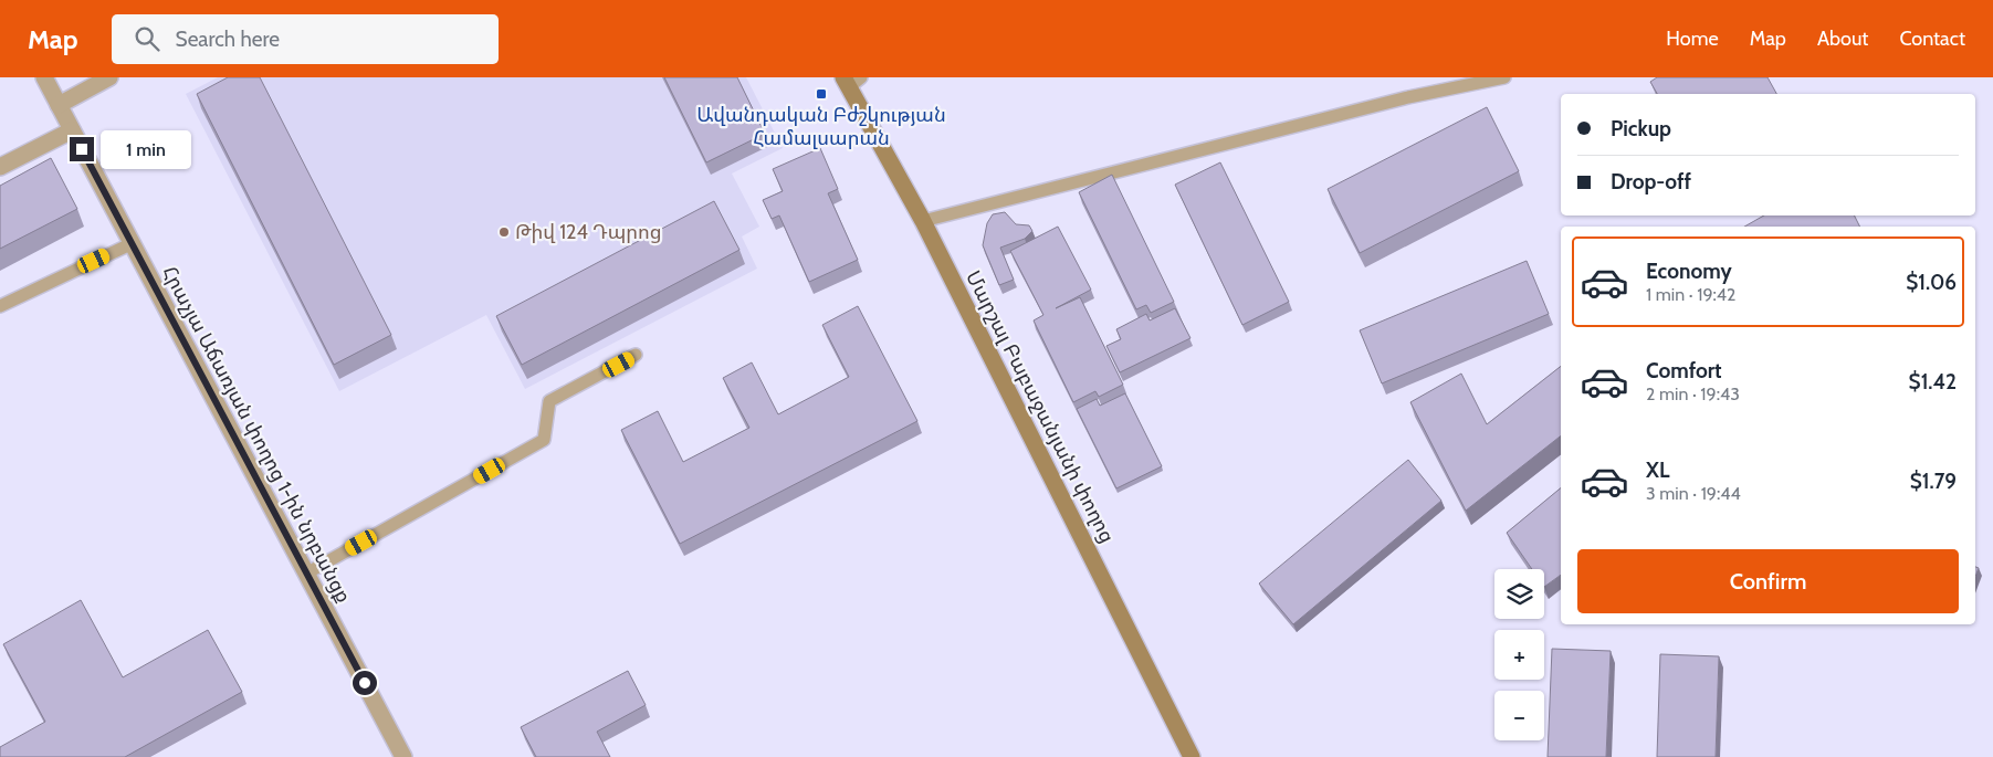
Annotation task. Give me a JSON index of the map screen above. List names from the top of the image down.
{
  "streets": {
    "main road": ["Մարշալ Բաբաջանյանի փողոց"],
    "street": ["Հրաչյա Աճառյան փողոց 1-ին նրբանցք"]
  },
  "places": {
    "transit": ["Ավանդական Բժշկության Համալսարան"],
    "other": ["Թիվ 124 Դպրոց"]
  },
  "page": {
    "header": "Map",
    "search": "Search here",
    "nav": [
      "Home",
      "Map",
      "About",
      "Contact"
    ],
    "banner": ["Pickup", "Drop-off"],
    "bubble": "1 min",
    "list": [
      {
        "name": "Economy",
        "note": "1 min · 19:42",
        "value": "$1.06"
      },
      {
        "name": "Comfort",
        "note": "2 min · 19:43",
        "value": "$1.42"
      },
      {
        "name": "XL",
        "note": "3 min · 19:44",
        "value": "$1.79"
      }
    ],
    "buttons": "Confirm",
    "map_buttons": ["+", "−"]
  }
}
